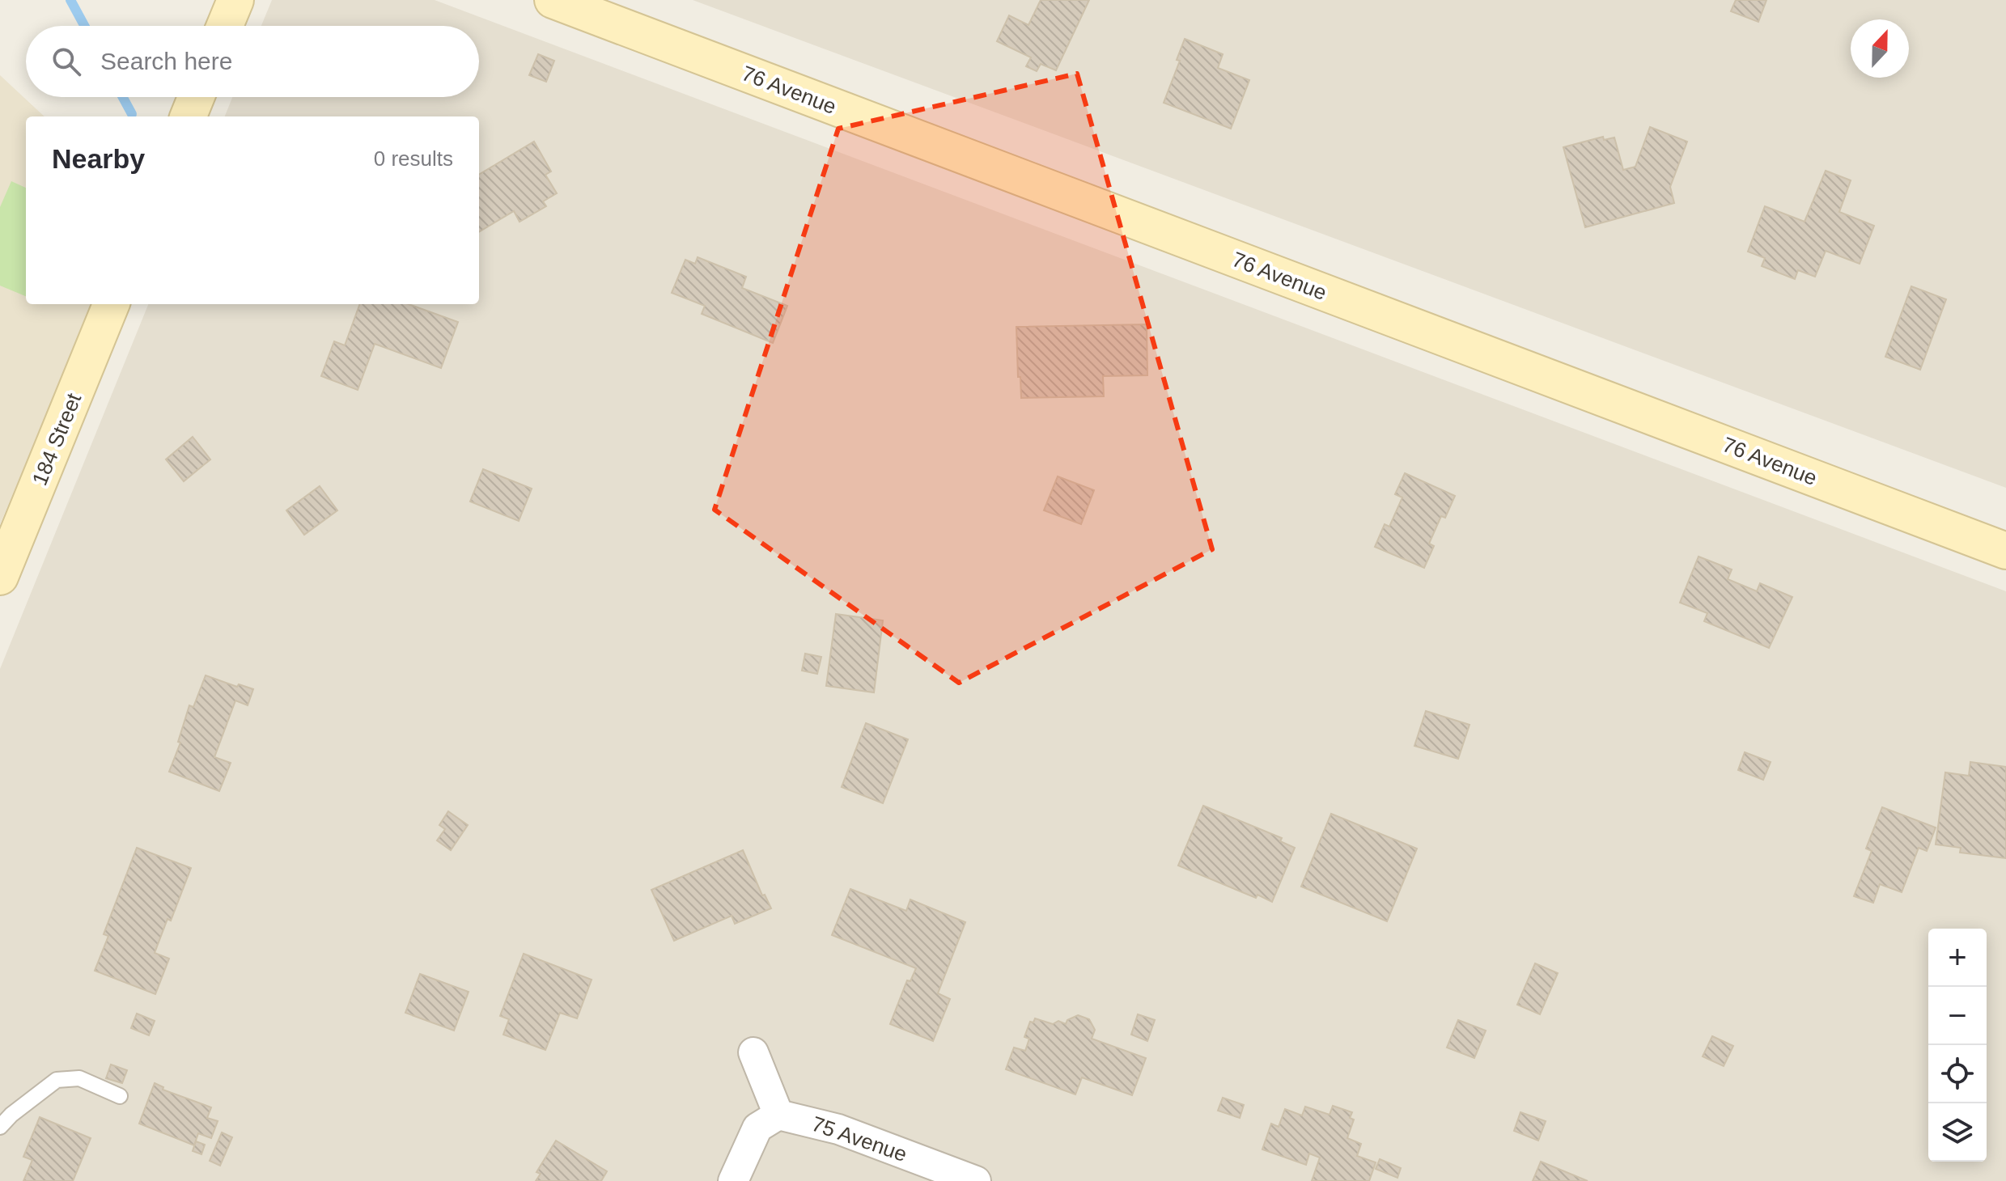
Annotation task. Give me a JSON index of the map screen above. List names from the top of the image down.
{
  "streets": {
    "street": ["76 Avenue", "184 Street", "75 Avenue"]
  },
  "north": "top",
  "page": {
    "search": "Search here",
    "heading": ["Nearby", "0 results"],
    "map_buttons": ["+", "−"]
  }
}
